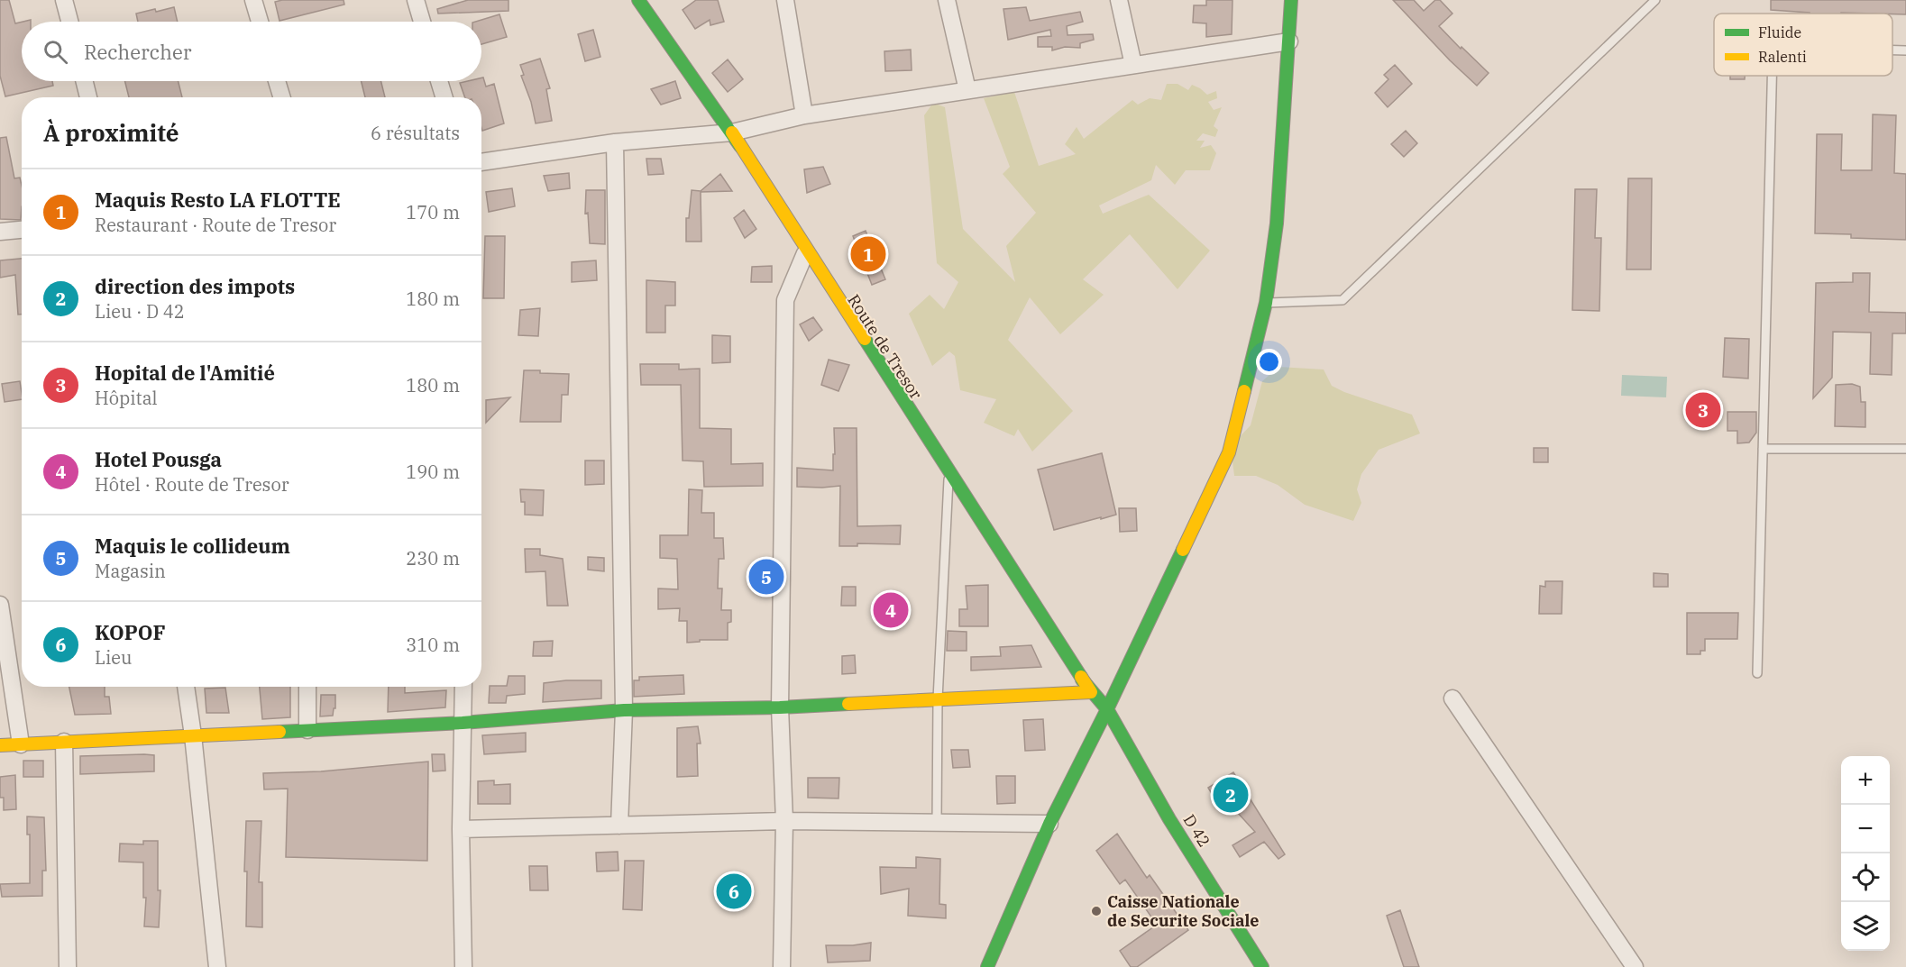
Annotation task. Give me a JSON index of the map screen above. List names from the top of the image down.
{
  "streets": {
    "street": ["Route de Tresor", "D 42"]
  },
  "crossings": [
    ["Route de Tresor", "D 42"]
  ],
  "places": ["Caisse Nationale de Securite Sociale"],
  "legend": ["Fluide", "Ralenti"],
  "page": {
    "search": "Rechercher",
    "heading": ["À proximité", "6 résultats"],
    "list": [
      {
        "mark": "1",
        "name": "Maquis Resto LA FLOTTE",
        "note": "Restaurant · Route de Tresor",
        "value": "170 m"
      },
      {
        "mark": "2",
        "name": "direction des impots",
        "note": "Lieu · D 42",
        "value": "180 m"
      },
      {
        "mark": "3",
        "name": "Hopital de l'Amitié",
        "note": "Hôpital",
        "value": "180 m"
      },
      {
        "mark": "4",
        "name": "Hotel Pousga",
        "note": "Hôtel · Route de Tresor",
        "value": "190 m"
      },
      {
        "mark": "5",
        "name": "Maquis le collideum",
        "note": "Magasin",
        "value": "230 m"
      },
      {
        "mark": "6",
        "name": "KOPOF",
        "note": "Lieu",
        "value": "310 m"
      }
    ],
    "pins": [
      "1",
      "3",
      "5",
      "4",
      "2",
      "6"
    ],
    "map_buttons": ["+", "−"]
  }
}
